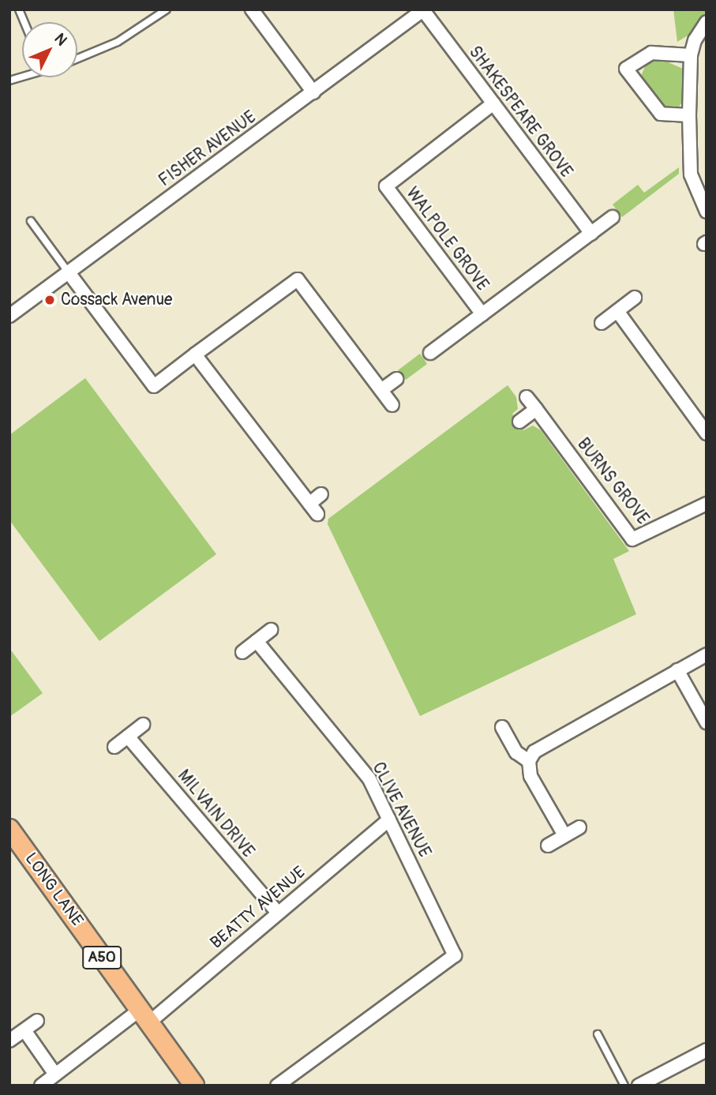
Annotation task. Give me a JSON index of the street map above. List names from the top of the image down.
{
  "streets": {
    "main road": ["LONG LANE", "A50"],
    "street": [
      "SHAKESPEARE GROVE",
      "FISHER AVENUE",
      "WALPOLE GROVE",
      "BURNS GROVE",
      "CLIVE AVENUE",
      "MILVAIN DRIVE",
      "BEATTY AVENUE"
    ]
  },
  "crossings": [
    ["SHAKESPEARE GROVE", "FISHER AVENUE"],
    ["SHAKESPEARE GROVE", "WALPOLE GROVE"],
    ["CLIVE AVENUE", "BEATTY AVENUE"],
    ["MILVAIN DRIVE", "BEATTY AVENUE"],
    ["LONG LANE", "BEATTY AVENUE"]
  ],
  "places": ["Cossack Avenue"],
  "north": "top right"
}
